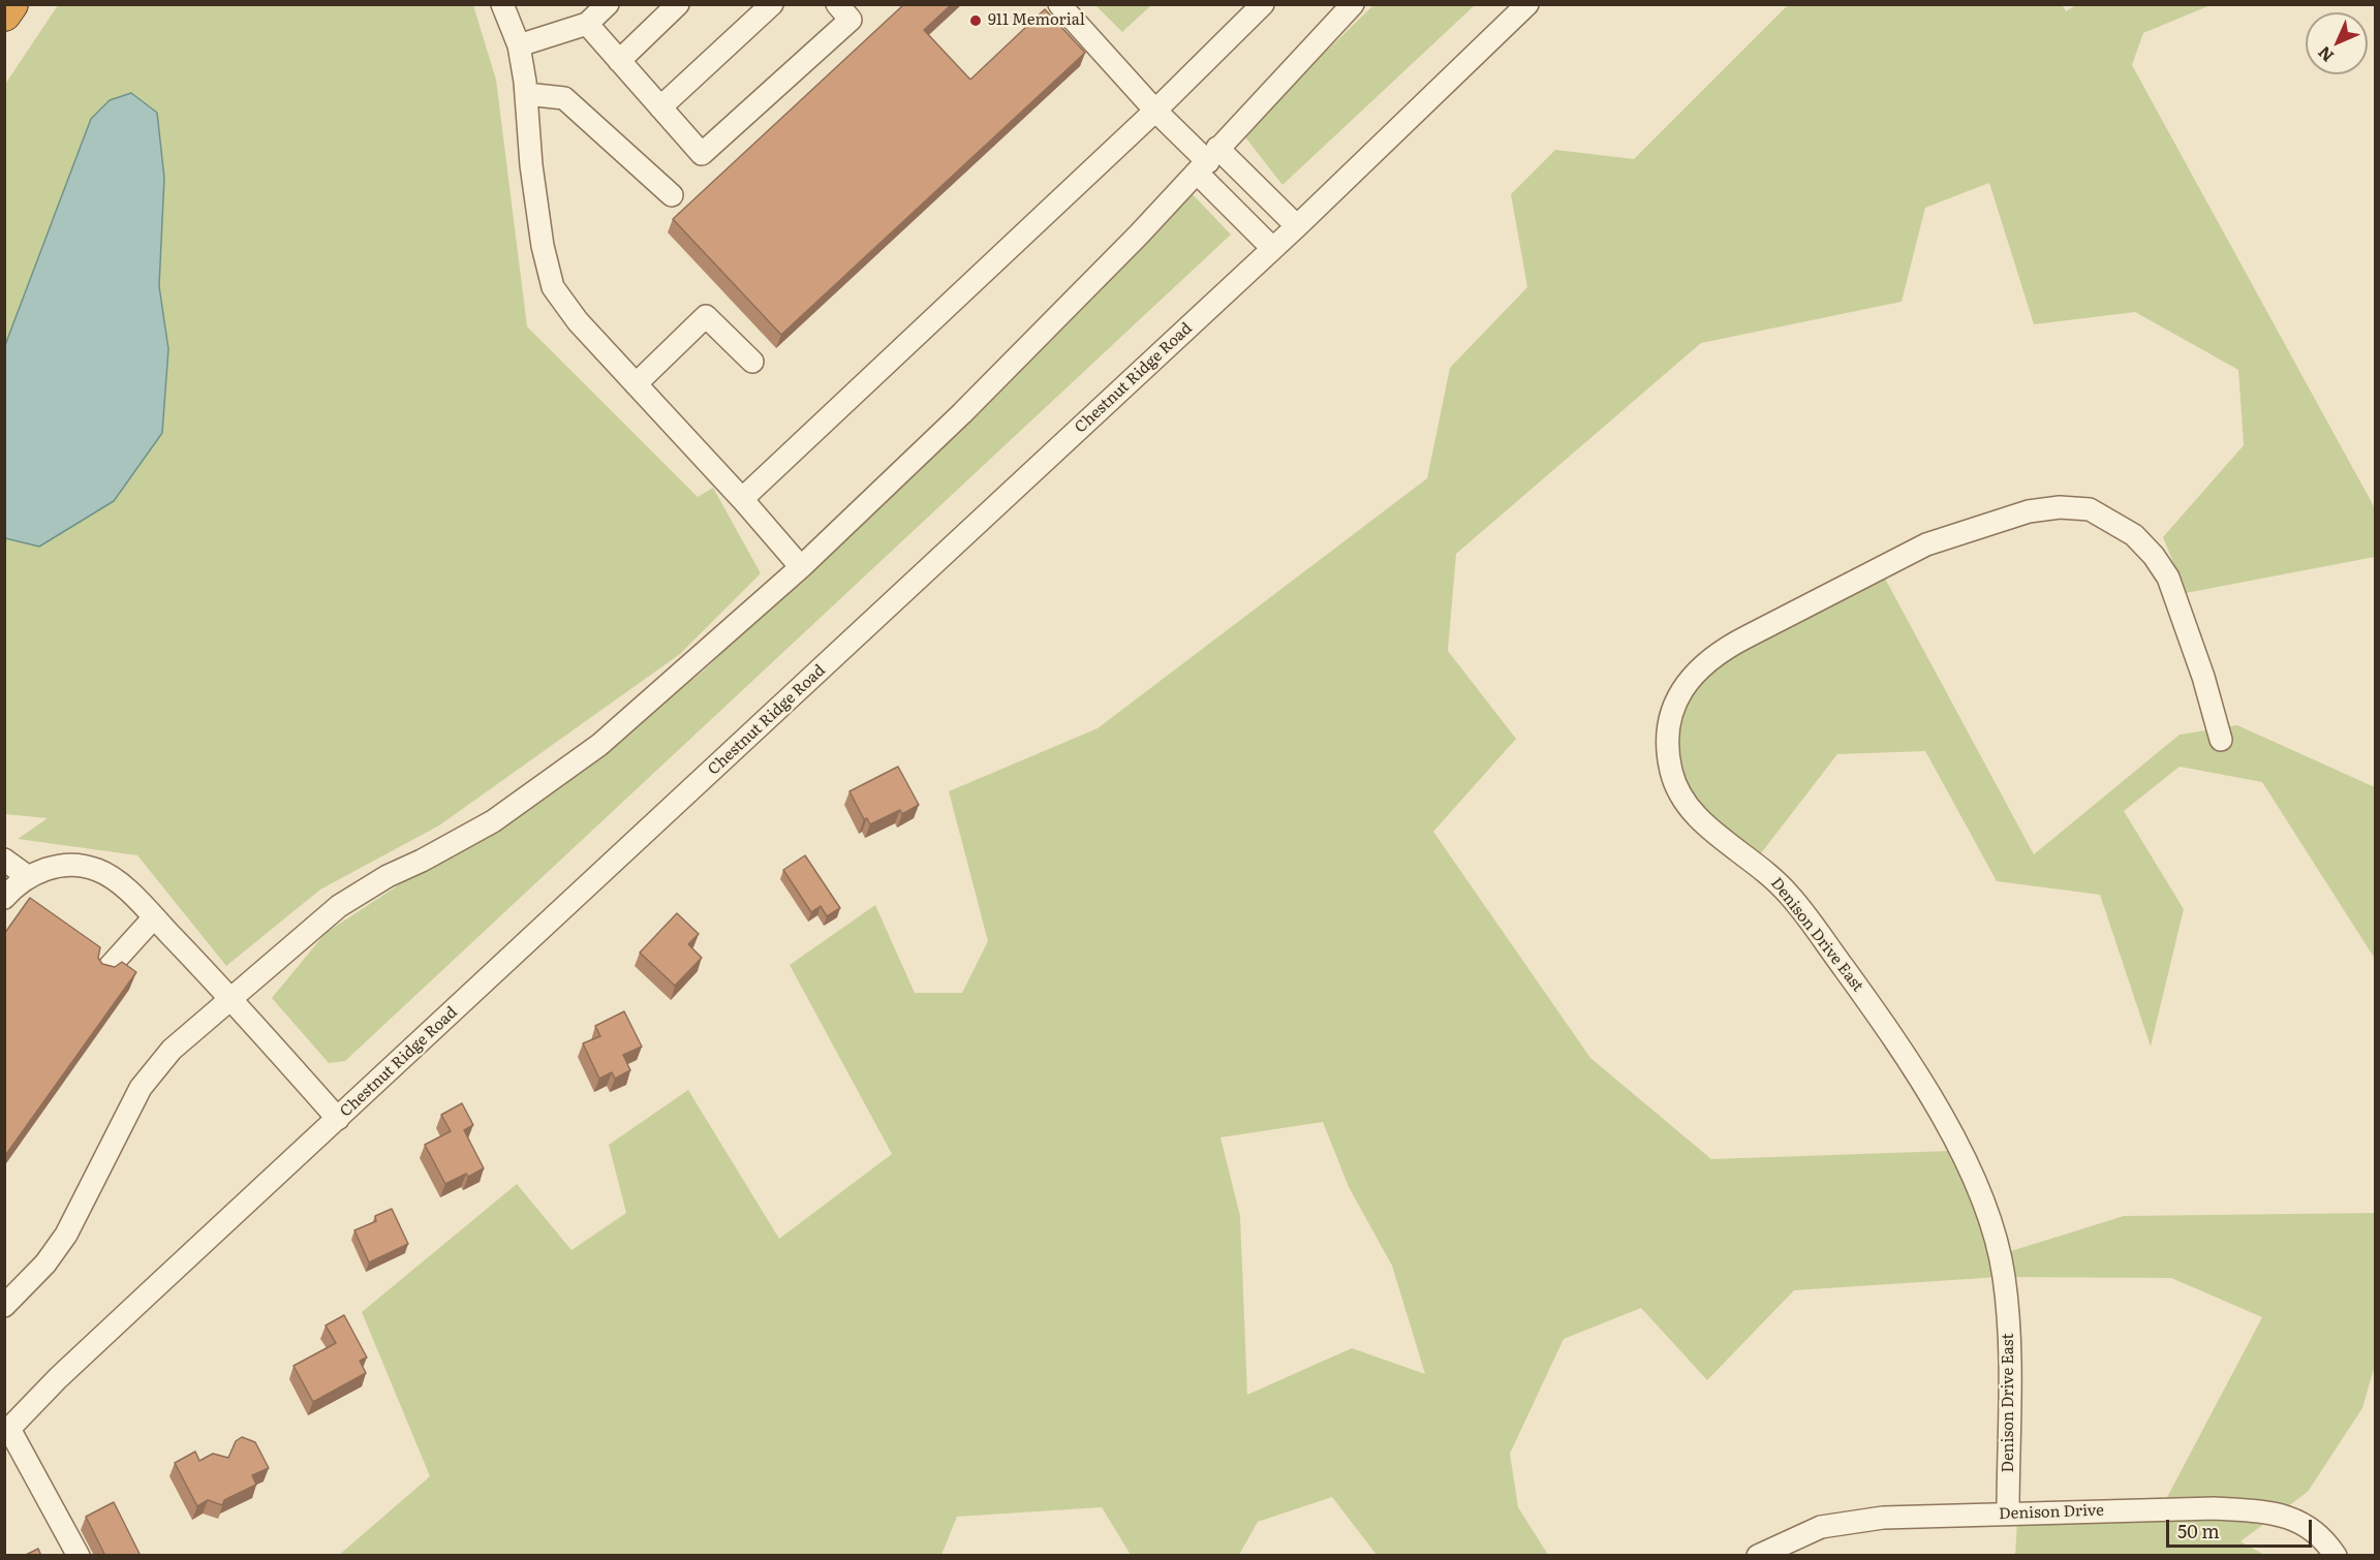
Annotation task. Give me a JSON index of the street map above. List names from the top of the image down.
{
  "streets": {
    "street": ["Chestnut Ridge Road", "Denison Drive East", "Denison Drive"]
  },
  "crossings": [
    ["Denison Drive East", "Denison Drive"]
  ],
  "places": ["911 Memorial"],
  "scale_bar": "50 m",
  "north": "bottom left"
}
